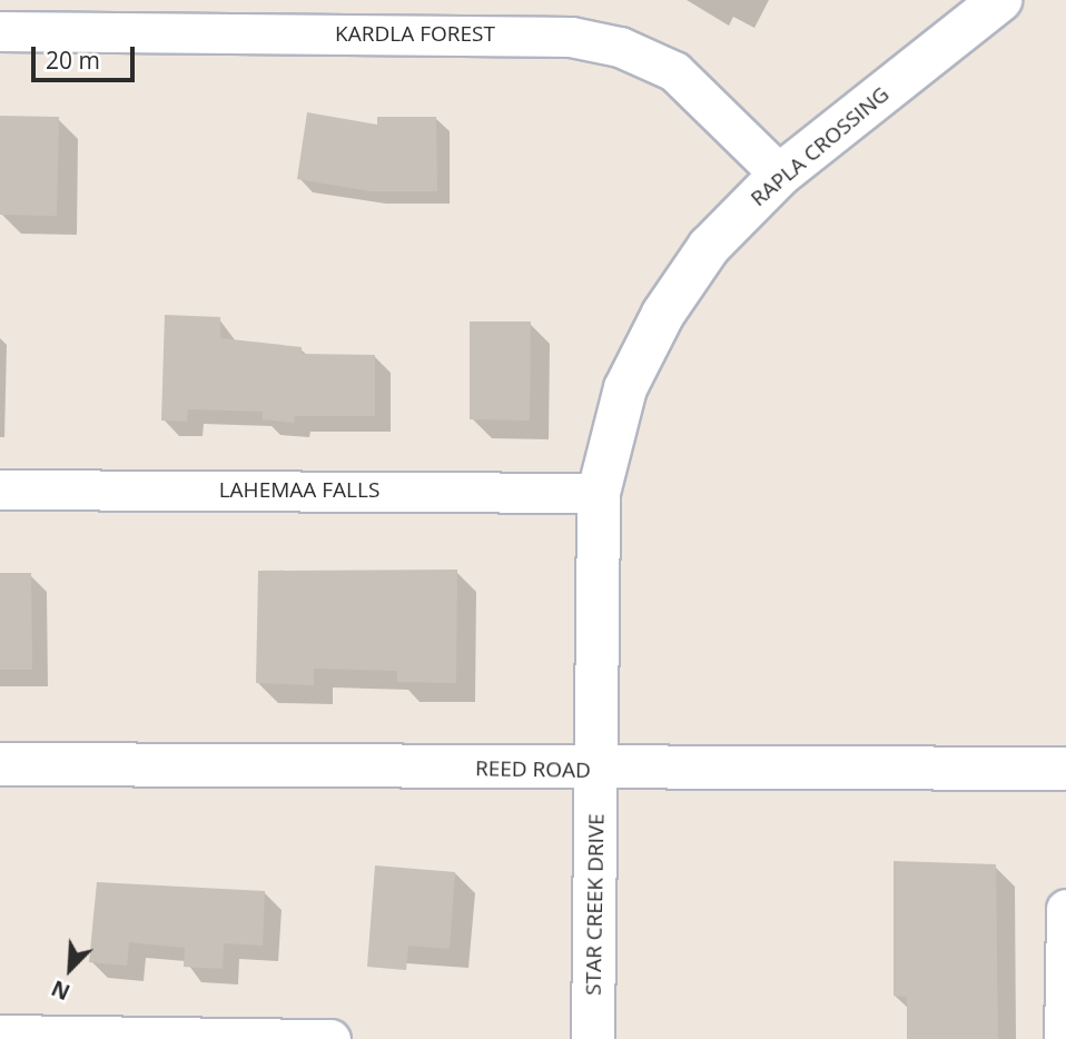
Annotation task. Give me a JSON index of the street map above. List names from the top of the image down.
{
  "streets": {
    "street": [
      "KARDLA FOREST",
      "RAPLA CROSSING",
      "LAHEMAA FALLS",
      "REED ROAD",
      "STAR CREEK DRIVE"
    ]
  },
  "crossings": [
    ["KARDLA FOREST", "RAPLA CROSSING"],
    ["RAPLA CROSSING", "LAHEMAA FALLS"],
    ["RAPLA CROSSING", "REED ROAD"],
    ["RAPLA CROSSING", "STAR CREEK DRIVE"],
    ["REED ROAD", "STAR CREEK DRIVE"]
  ],
  "scale_bar": "20 m",
  "north": "bottom left"
}
